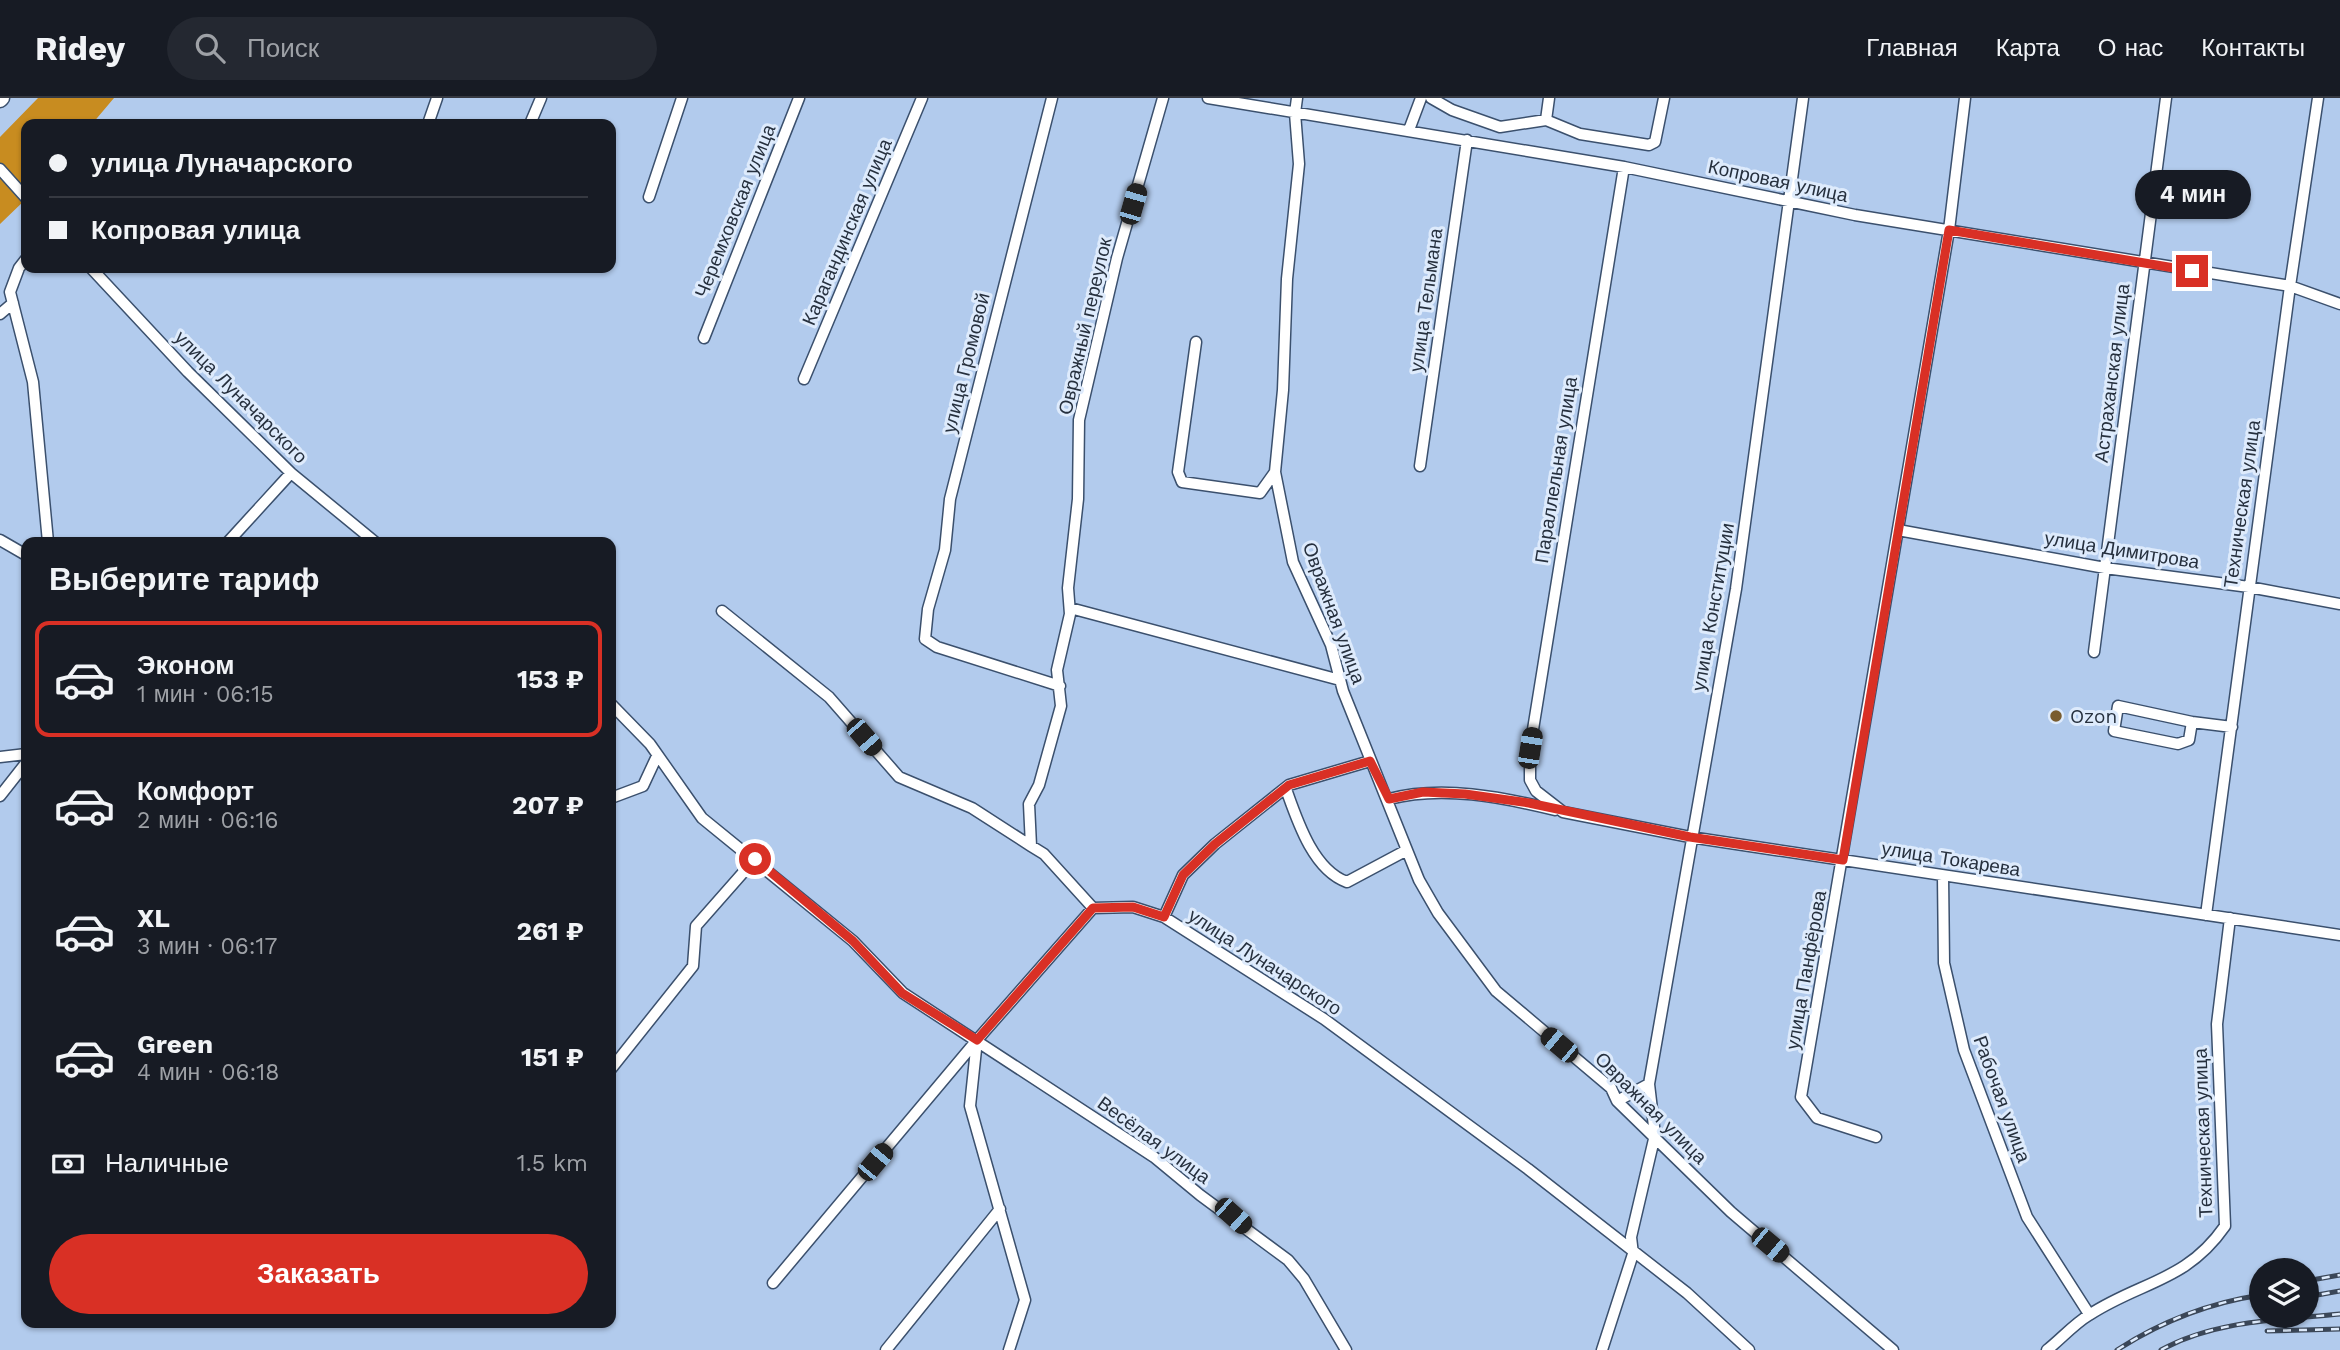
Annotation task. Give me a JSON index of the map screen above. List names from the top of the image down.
{
  "streets": {
    "street": [
      "Копровая улица",
      "Черемховская улица",
      "Карагандинская улица",
      "улица Тельмана",
      "Овражный переулок",
      "улица Громовой",
      "Астраханская улица",
      "улица Луначарского",
      "Параллельная улица",
      "Техническая улица",
      "улица Димитрова",
      "улица Конституции",
      "Овражная улица",
      "улица Токарева",
      "улица Панфёрова",
      "Рабочая улица",
      "Весёлая улица"
    ]
  },
  "crossings": [
    ["Копровая улица", "улица Тельмана"],
    ["Копровая улица", "Астраханская улица"],
    ["Копровая улица", "Параллельная улица"],
    ["Копровая улица", "Техническая улица"],
    ["Копровая улица", "улица Конституции"],
    ["Копровая улица", "Овражная улица"],
    ["Копровая улица", "улица Панфёрова"],
    ["Овражный переулок", "улица Громовой"],
    ["Астраханская улица", "улица Димитрова"],
    ["Параллельная улица", "улица Токарева"],
    ["Техническая улица", "улица Димитрова"],
    ["Техническая улица", "улица Токарева"],
    ["Техническая улица", "Рабочая улица"],
    ["улица Димитрова", "улица Панфёрова"],
    ["улица Конституции", "Овражная улица"],
    ["улица Конституции", "улица Токарева"],
    ["улица Токарева", "улица Панфёрова"],
    ["улица Токарева", "Рабочая улица"]
  ],
  "places": ["Ozon"],
  "page": {
    "header": "Ridey",
    "search": "Поиск",
    "nav": [
      "Главная",
      "Карта",
      "О нас",
      "Контакты"
    ],
    "banner": ["улица Луначарского", "Копровая улица"],
    "bubble": "4 мин",
    "heading": "Выберите тариф",
    "list": [
      {
        "name": "Эконом",
        "note": "1 мин · 06:15",
        "value": "153 ₽"
      },
      {
        "name": "Комфорт",
        "note": "2 мин · 06:16",
        "value": "207 ₽"
      },
      {
        "name": "XL",
        "note": "3 мин · 06:17",
        "value": "261 ₽"
      },
      {
        "name": "Green",
        "note": "4 мин · 06:18",
        "value": "151 ₽"
      }
    ],
    "pay": ["Наличные", "1.5 km"],
    "buttons": "Заказать"
  }
}
